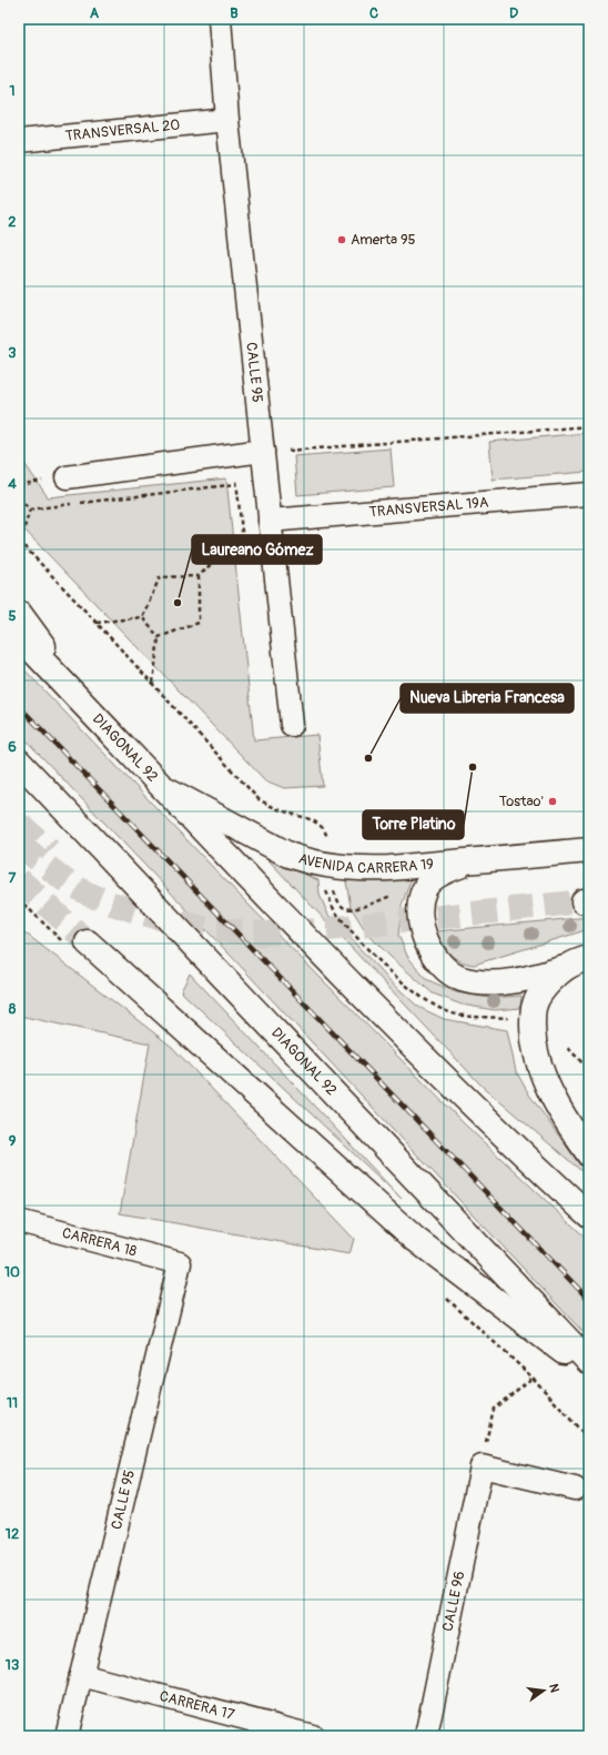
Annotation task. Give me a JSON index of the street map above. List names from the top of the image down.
{
  "streets": {
    "main road": ["DIAGONAL 92", "AVENIDA CARRERA 19"],
    "street": [
      "TRANSVERSAL 20",
      "CALLE 95",
      "TRANSVERSAL 19A",
      "CARRERA 18",
      "CALLE 96",
      "CARRERA 17"
    ]
  },
  "crossings": [
    ["TRANSVERSAL 20", "CALLE 95"],
    ["CALLE 95", "TRANSVERSAL 19A"],
    ["CALLE 95", "CARRERA 18"],
    ["CALLE 95", "CARRERA 17"],
    ["DIAGONAL 92", "AVENIDA CARRERA 19"]
  ],
  "places": [
    "Amerta 95",
    "Laureano Gómez",
    "Nueva Libreria Francesa",
    "Torre Platino",
    "Tostao'"
  ],
  "north": "right",
  "grid": {
    "columns": [
      "A",
      "B",
      "C",
      "D"
    ],
    "rows": [
      "1",
      "2",
      "3",
      "4",
      "5",
      "6",
      "7",
      "8",
      "9",
      "10",
      "11",
      "12",
      "13"
    ]
  }
}
